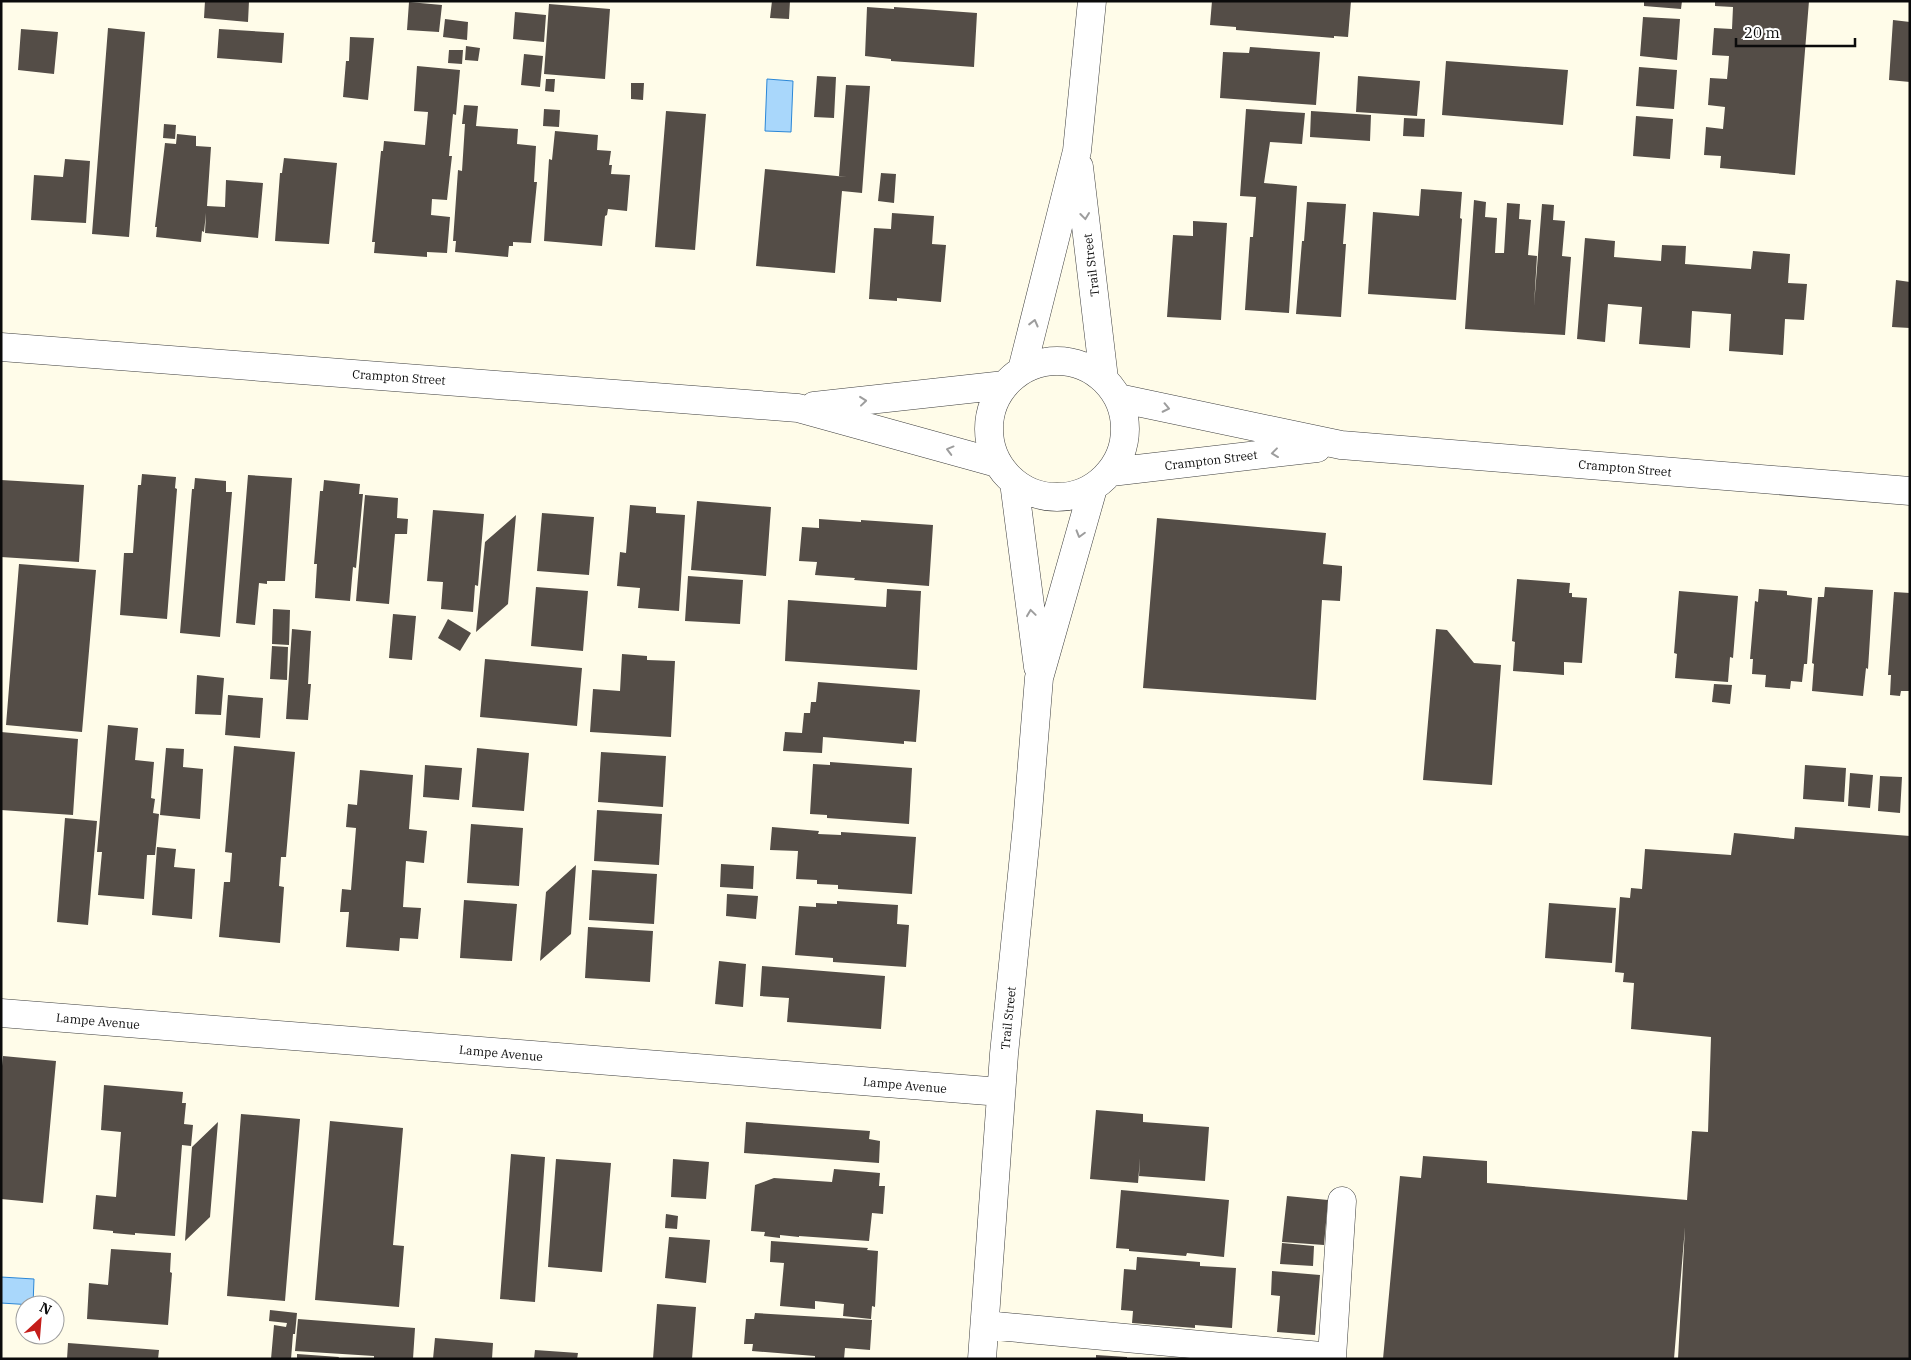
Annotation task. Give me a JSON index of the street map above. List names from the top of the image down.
{
  "streets": {
    "street": ["Trail Street", "Crampton Street", "Lampe Avenue"]
  },
  "crossings": [
    ["Trail Street", "Crampton Street"],
    ["Trail Street", "Lampe Avenue"]
  ],
  "scale_bar": "20 m",
  "north": "top right"
}
